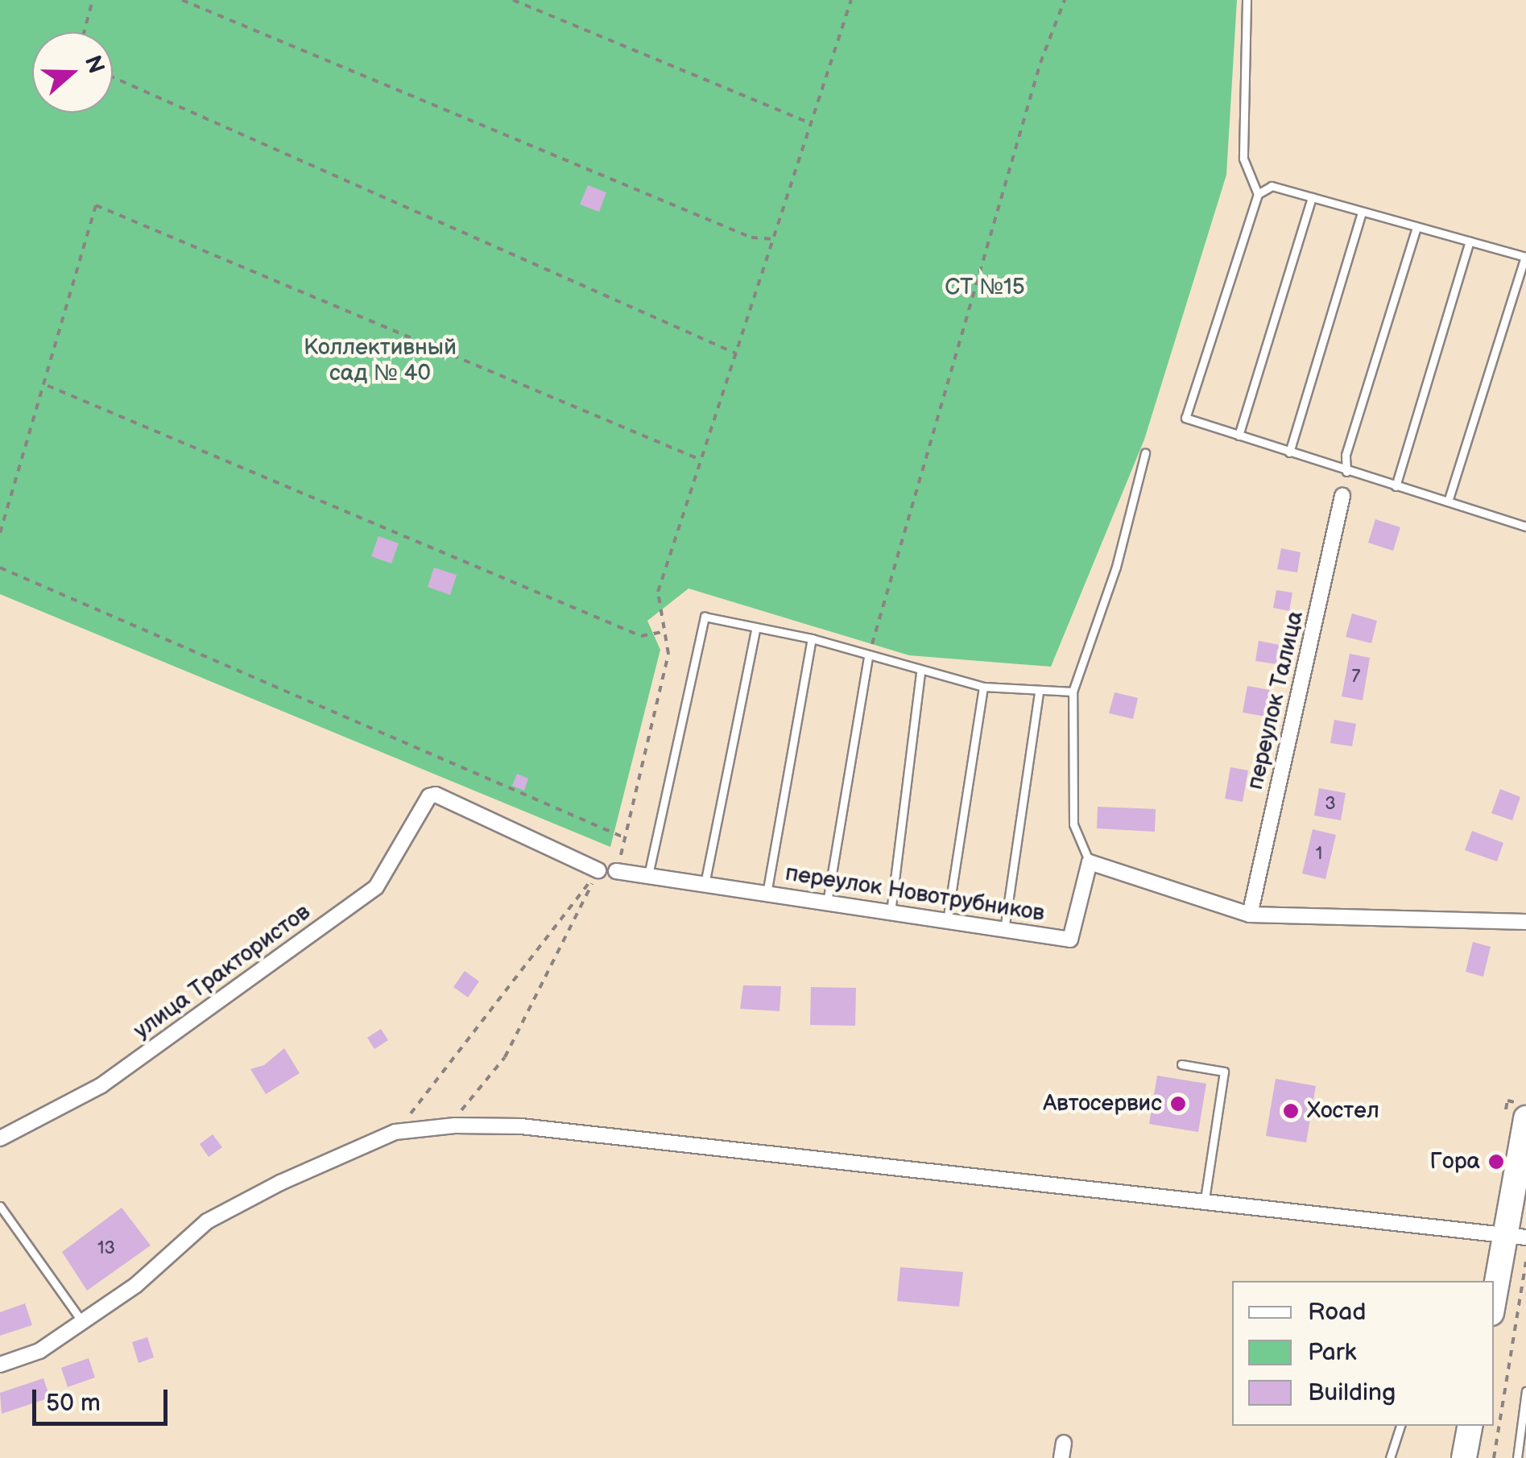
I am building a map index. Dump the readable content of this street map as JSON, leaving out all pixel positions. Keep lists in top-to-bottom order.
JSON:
{
  "streets": {
    "street": ["переулок Талица", "переулок Новотрубников", "улица Трактористов"]
  },
  "parks": ["СТ №15", "Коллективный сад № 40"],
  "places": ["Автосервис", "Хостел", "Гора"],
  "house_numbers": [
    "7",
    "3",
    "1",
    "13"
  ],
  "legend": ["Road", "Park", "Building"],
  "scale_bar": "50 m",
  "north": "right"
}
